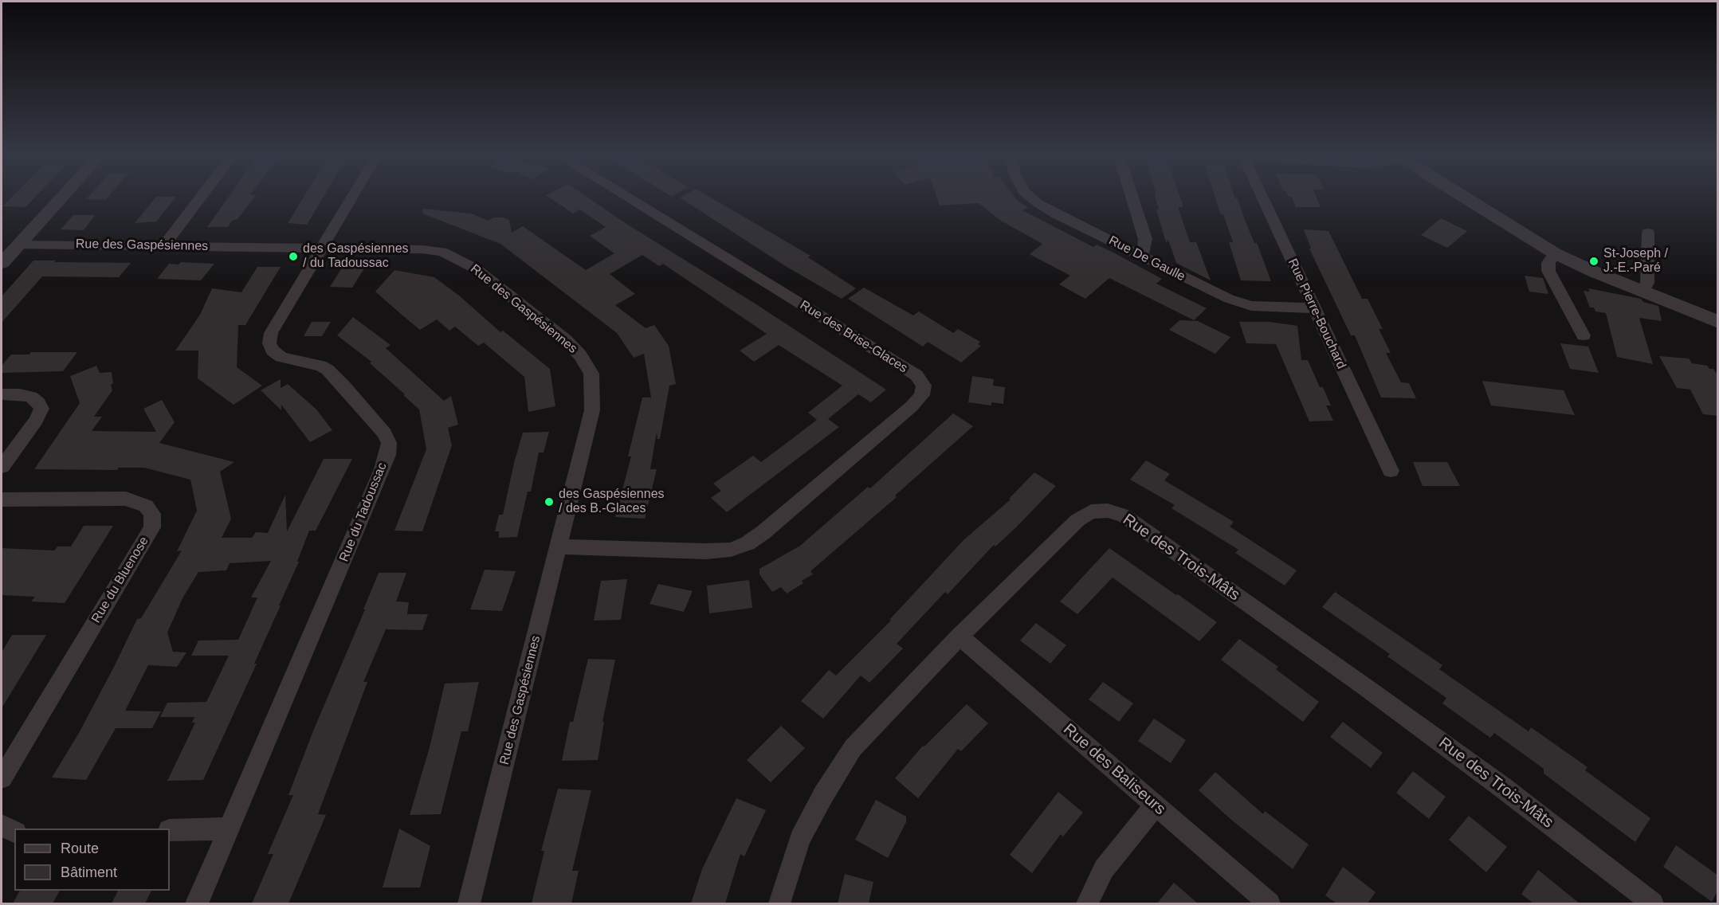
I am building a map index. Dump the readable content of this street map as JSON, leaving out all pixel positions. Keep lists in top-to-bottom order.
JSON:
{
  "streets": {
    "street": [
      "Rue des Gaspésiennes",
      "Rue De Gaulle",
      "Rue Pierre-Bouchard",
      "Rue des Brise-Glaces",
      "Rue du Tadoussac",
      "Rue des Trois-Mâts",
      "Rue du Bluenose",
      "Rue des Baliseurs"
    ]
  },
  "crossings": [
    ["Rue des Gaspésiennes", "Rue des Brise-Glaces"],
    ["Rue des Gaspésiennes", "Rue du Tadoussac"],
    ["Rue De Gaulle", "Rue Pierre-Bouchard"],
    ["Rue des Trois-Mâts", "Rue des Baliseurs"]
  ],
  "places": ["des Gaspésiennes / du Tadoussac", "St-Joseph / J.-E.-Paré", "des Gaspésiennes / des B.-Glaces"],
  "legend": ["Route", "Bâtiment"]
}
